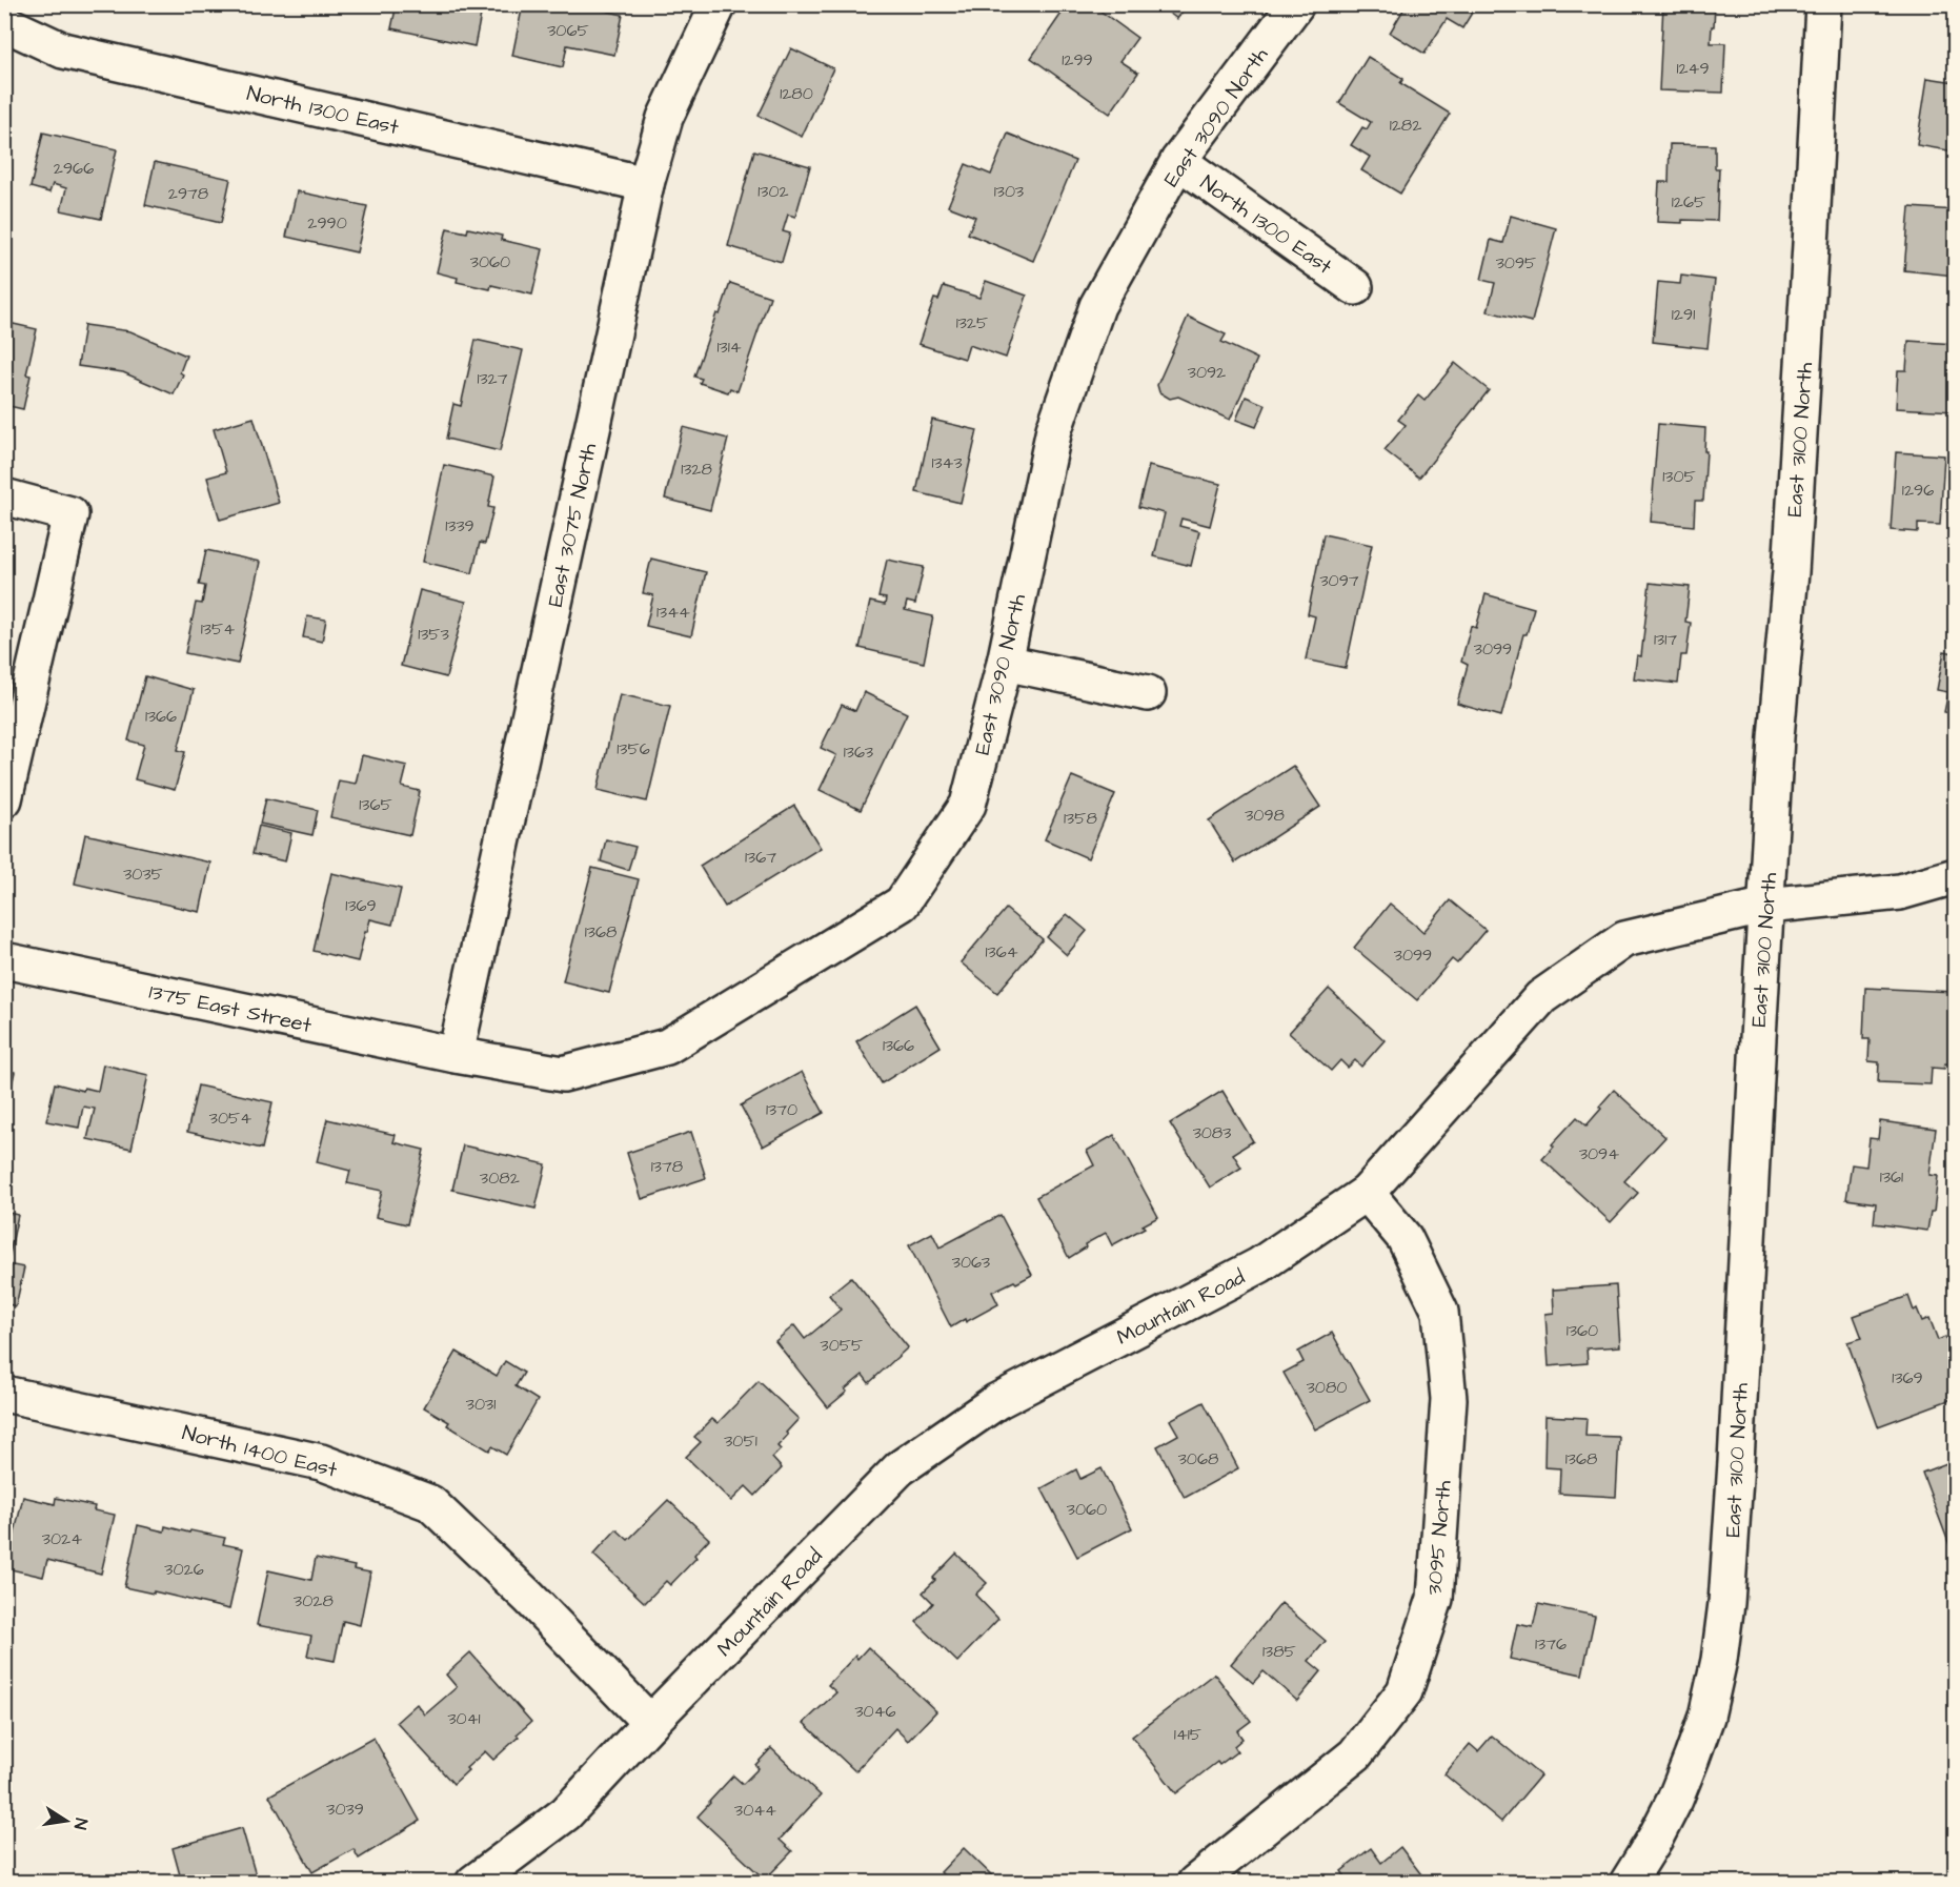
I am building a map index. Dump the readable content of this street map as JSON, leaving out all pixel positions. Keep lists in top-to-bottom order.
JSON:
{
  "streets": {
    "street": [
      "North 1300 East",
      "East 3090 North",
      "East 3100 North",
      "East 3075 North",
      "1375 East Street",
      "Mountain Road",
      "North 1400 East",
      "3095 North"
    ]
  },
  "crossings": [
    ["North 1300 East", "East 3090 North"],
    ["North 1300 East", "East 3075 North"],
    ["East 3090 North", "East 3075 North"],
    ["East 3090 North", "1375 East Street"],
    ["East 3100 North", "Mountain Road"],
    ["East 3075 North", "1375 East Street"],
    ["Mountain Road", "North 1400 East"],
    ["Mountain Road", "3095 North"]
  ],
  "house_numbers": [
    "3065",
    "1299",
    "1249",
    "1280",
    "1282",
    "2966",
    "1302",
    "1303",
    "2978",
    "1265",
    "2990",
    "3060",
    "3095",
    "1291",
    "1325",
    "1314",
    "3092",
    "1327",
    "1343",
    "1328",
    "1305",
    "1296",
    "1339",
    "3097",
    "1344",
    "1354",
    "1353",
    "1317",
    "3099",
    "1366",
    "1356",
    "1363",
    "1365",
    "3098",
    "1358",
    "1367",
    "3035",
    "1369",
    "1368",
    "1364",
    "3099",
    "1366",
    "1370",
    "3054",
    "3083",
    "3094",
    "1378",
    "1361",
    "3082",
    "3063",
    "1360",
    "3055",
    "1369",
    "3080",
    "3031",
    "3051",
    "3068",
    "1368",
    "3060",
    "3024",
    "3026",
    "3028",
    "1376",
    "1385",
    "3046",
    "3041",
    "1415",
    "3039",
    "3044"
  ],
  "north": "right"
}
